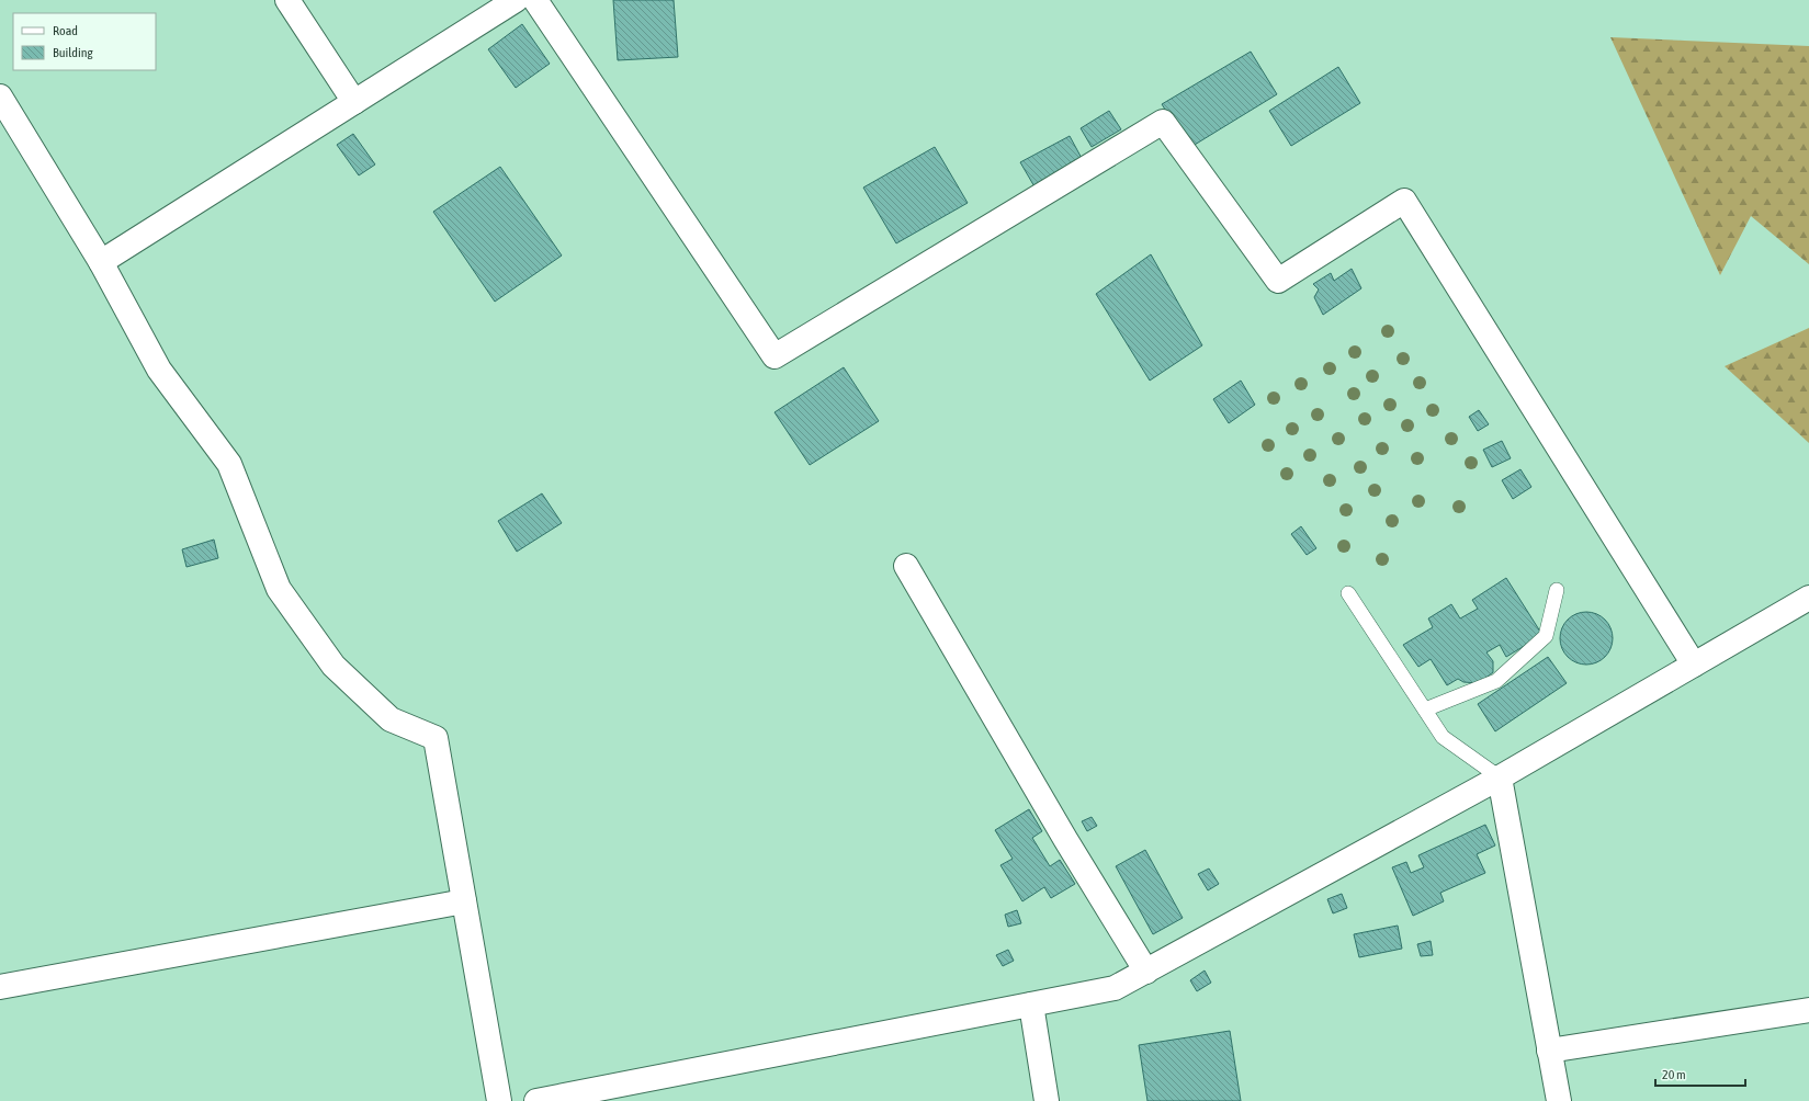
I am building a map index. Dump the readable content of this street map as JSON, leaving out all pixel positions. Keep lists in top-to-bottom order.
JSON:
{
  "legend": ["Road", "Building"],
  "scale_bar": "20 m"
}
